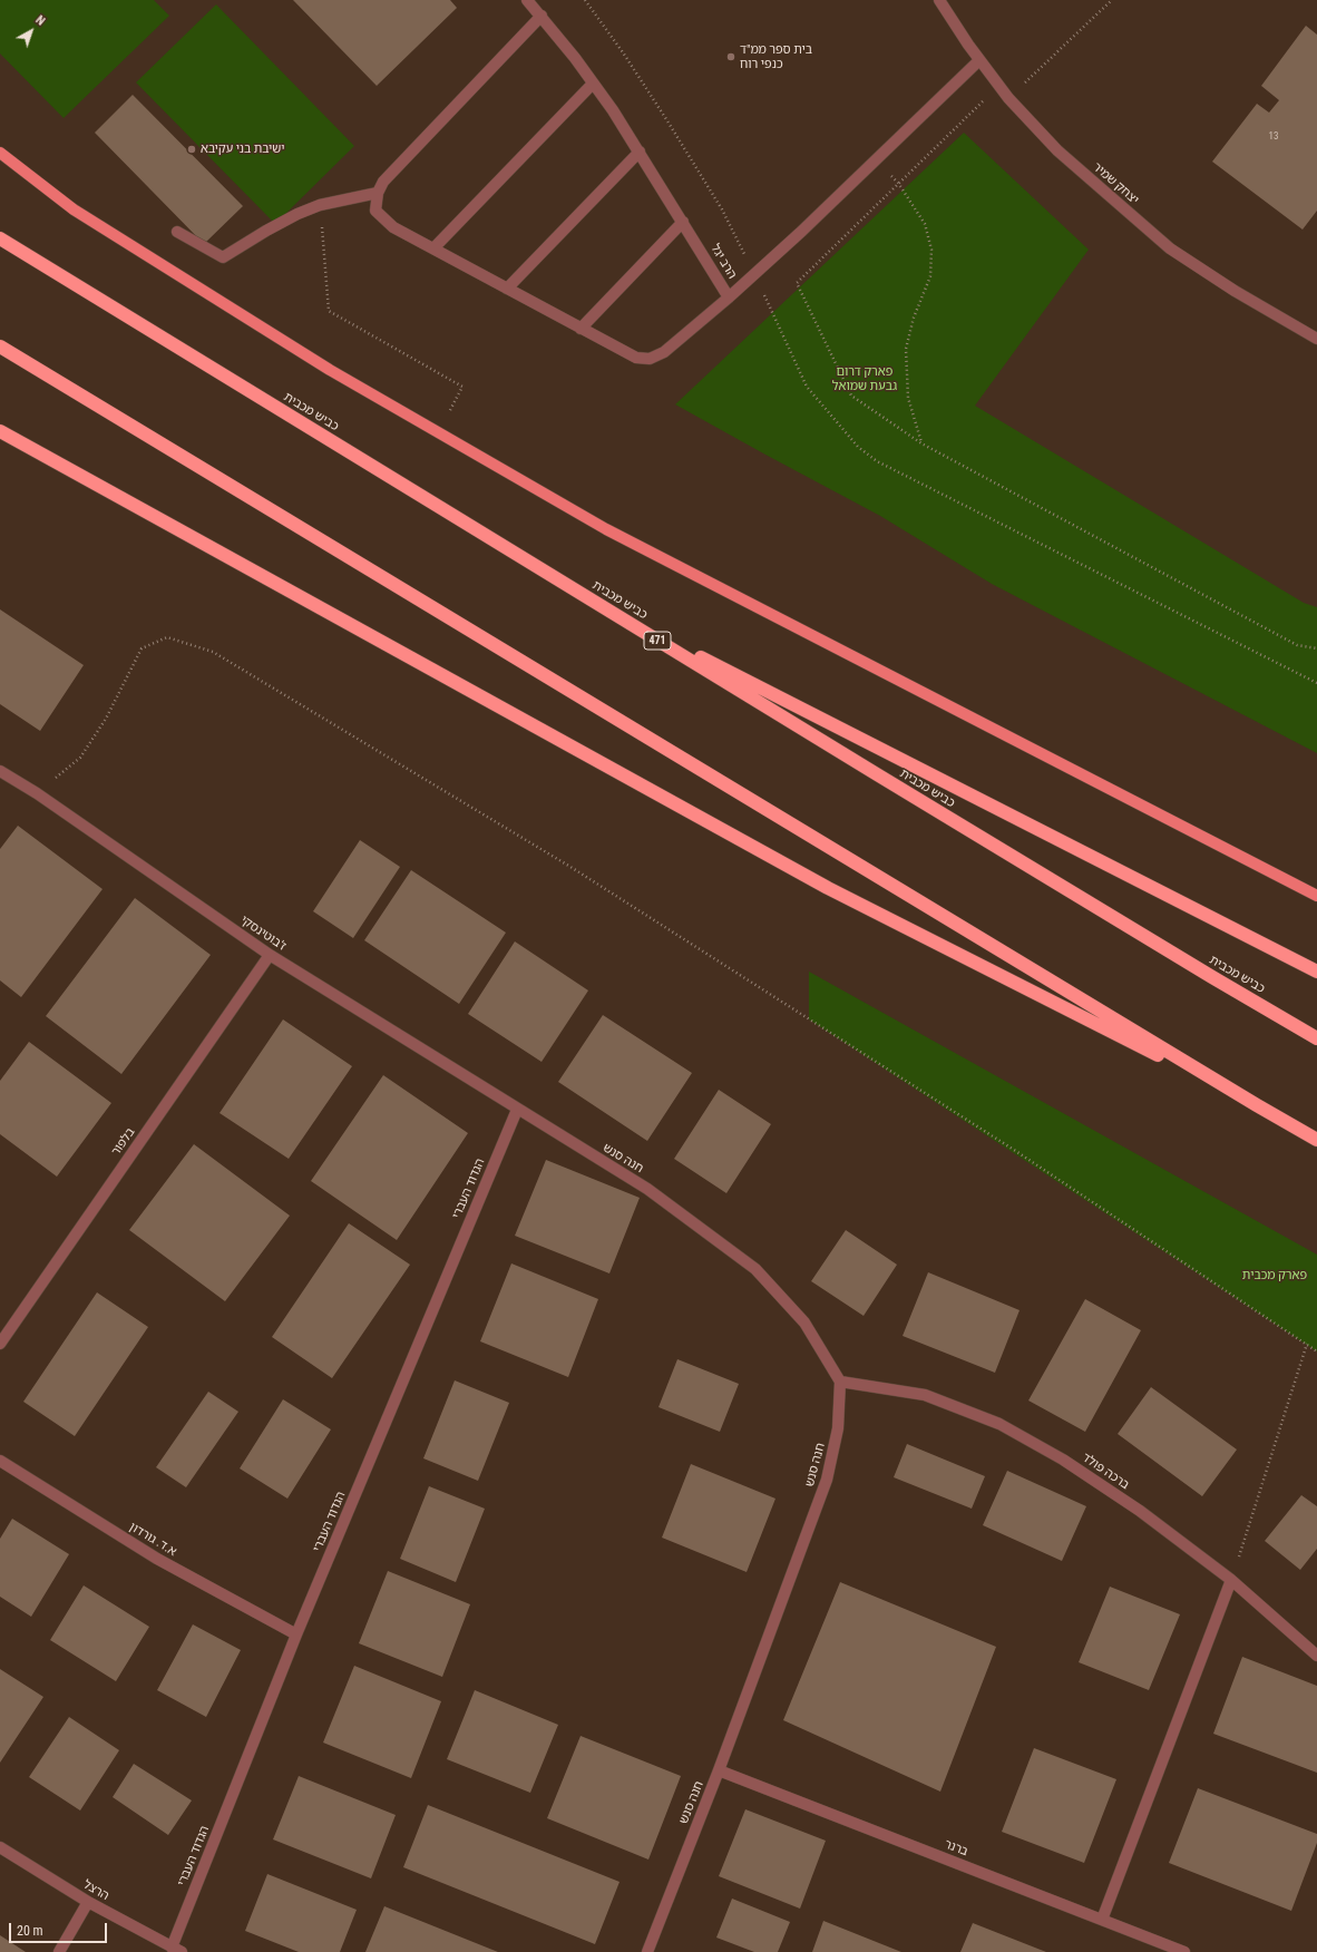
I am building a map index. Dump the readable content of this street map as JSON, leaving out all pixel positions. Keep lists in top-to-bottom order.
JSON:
{
  "streets": {
    "highway": ["כביש מכבית", "471"],
    "street": [
      "יצחק שמיר",
      "הרב יגל",
      "ז'בוטינסקי",
      "בלפור",
      "חנה סנש",
      "הגדוד העברי",
      "ברכה פולד",
      "א.ד. גורדון",
      "ברנר",
      "הרצל"
    ]
  },
  "crossings": [
    ["יצחק שמיר", "הרב יגל"],
    ["ז'בוטינסקי", "בלפור"],
    ["ז'בוטינסקי", "חנה סנש"],
    ["ז'בוטינסקי", "הגדוד העברי"],
    ["חנה סנש", "הגדוד העברי"],
    ["חנה סנש", "ברכה פולד"],
    ["חנה סנש", "ברנר"],
    ["הגדוד העברי", "א.ד. גורדון"],
    ["הגדוד העברי", "הרצל"]
  ],
  "parks": ["פארק דרום גבעת שמואל", "פארק מכבית"],
  "places": ["בית ספר ממ\"ד כנפי רוח", "ישיבת בני עקיבא"],
  "house_numbers": ["13"],
  "scale_bar": "20 m",
  "north": "top right"
}
